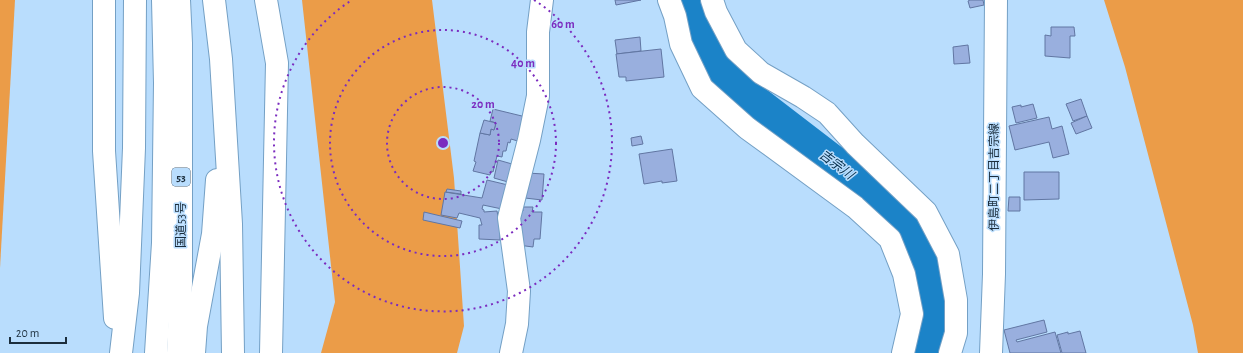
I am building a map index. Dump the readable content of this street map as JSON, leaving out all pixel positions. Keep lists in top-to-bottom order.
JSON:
{
  "streets": {
    "main road": ["53", "伊島町二丁目吉宗線", "国道53号"]
  },
  "water": ["吉宗川"],
  "scale_bar": "20 m",
  "rings": ["60 m", "40 m", "20 m"]
}
